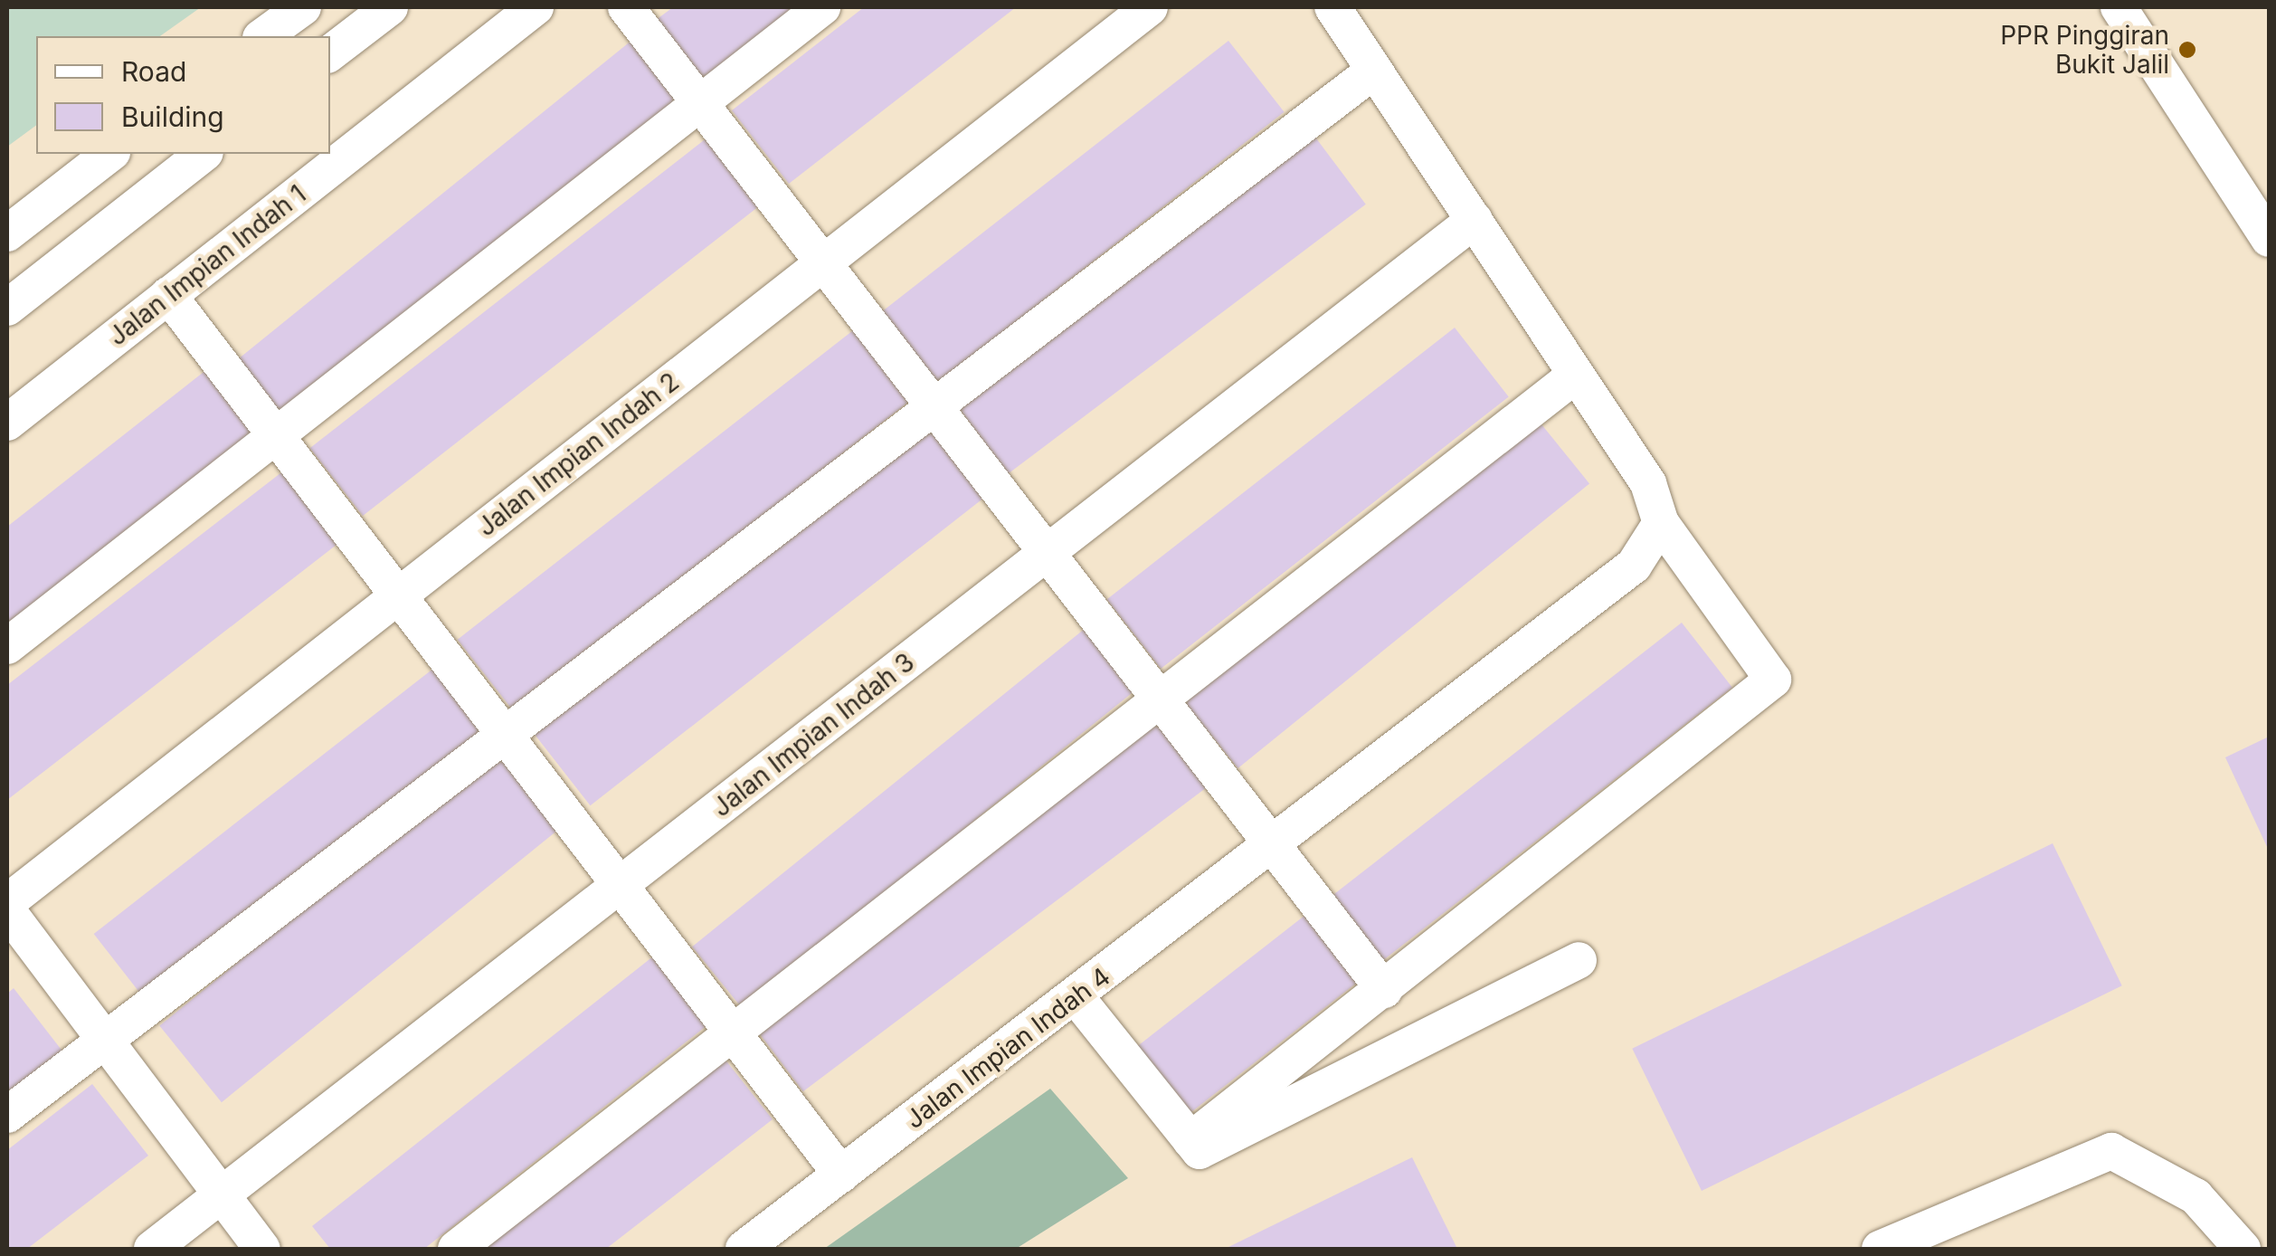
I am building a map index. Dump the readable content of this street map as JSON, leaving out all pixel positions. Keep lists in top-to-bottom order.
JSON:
{
  "streets": {
    "street": [
      "Jalan Impian Indah 1",
      "Jalan Impian Indah 2",
      "Jalan Impian Indah 3",
      "Jalan Impian Indah 4"
    ]
  },
  "places": ["PPR Pinggiran Bukit Jalil"],
  "legend": ["Road", "Building"]
}
